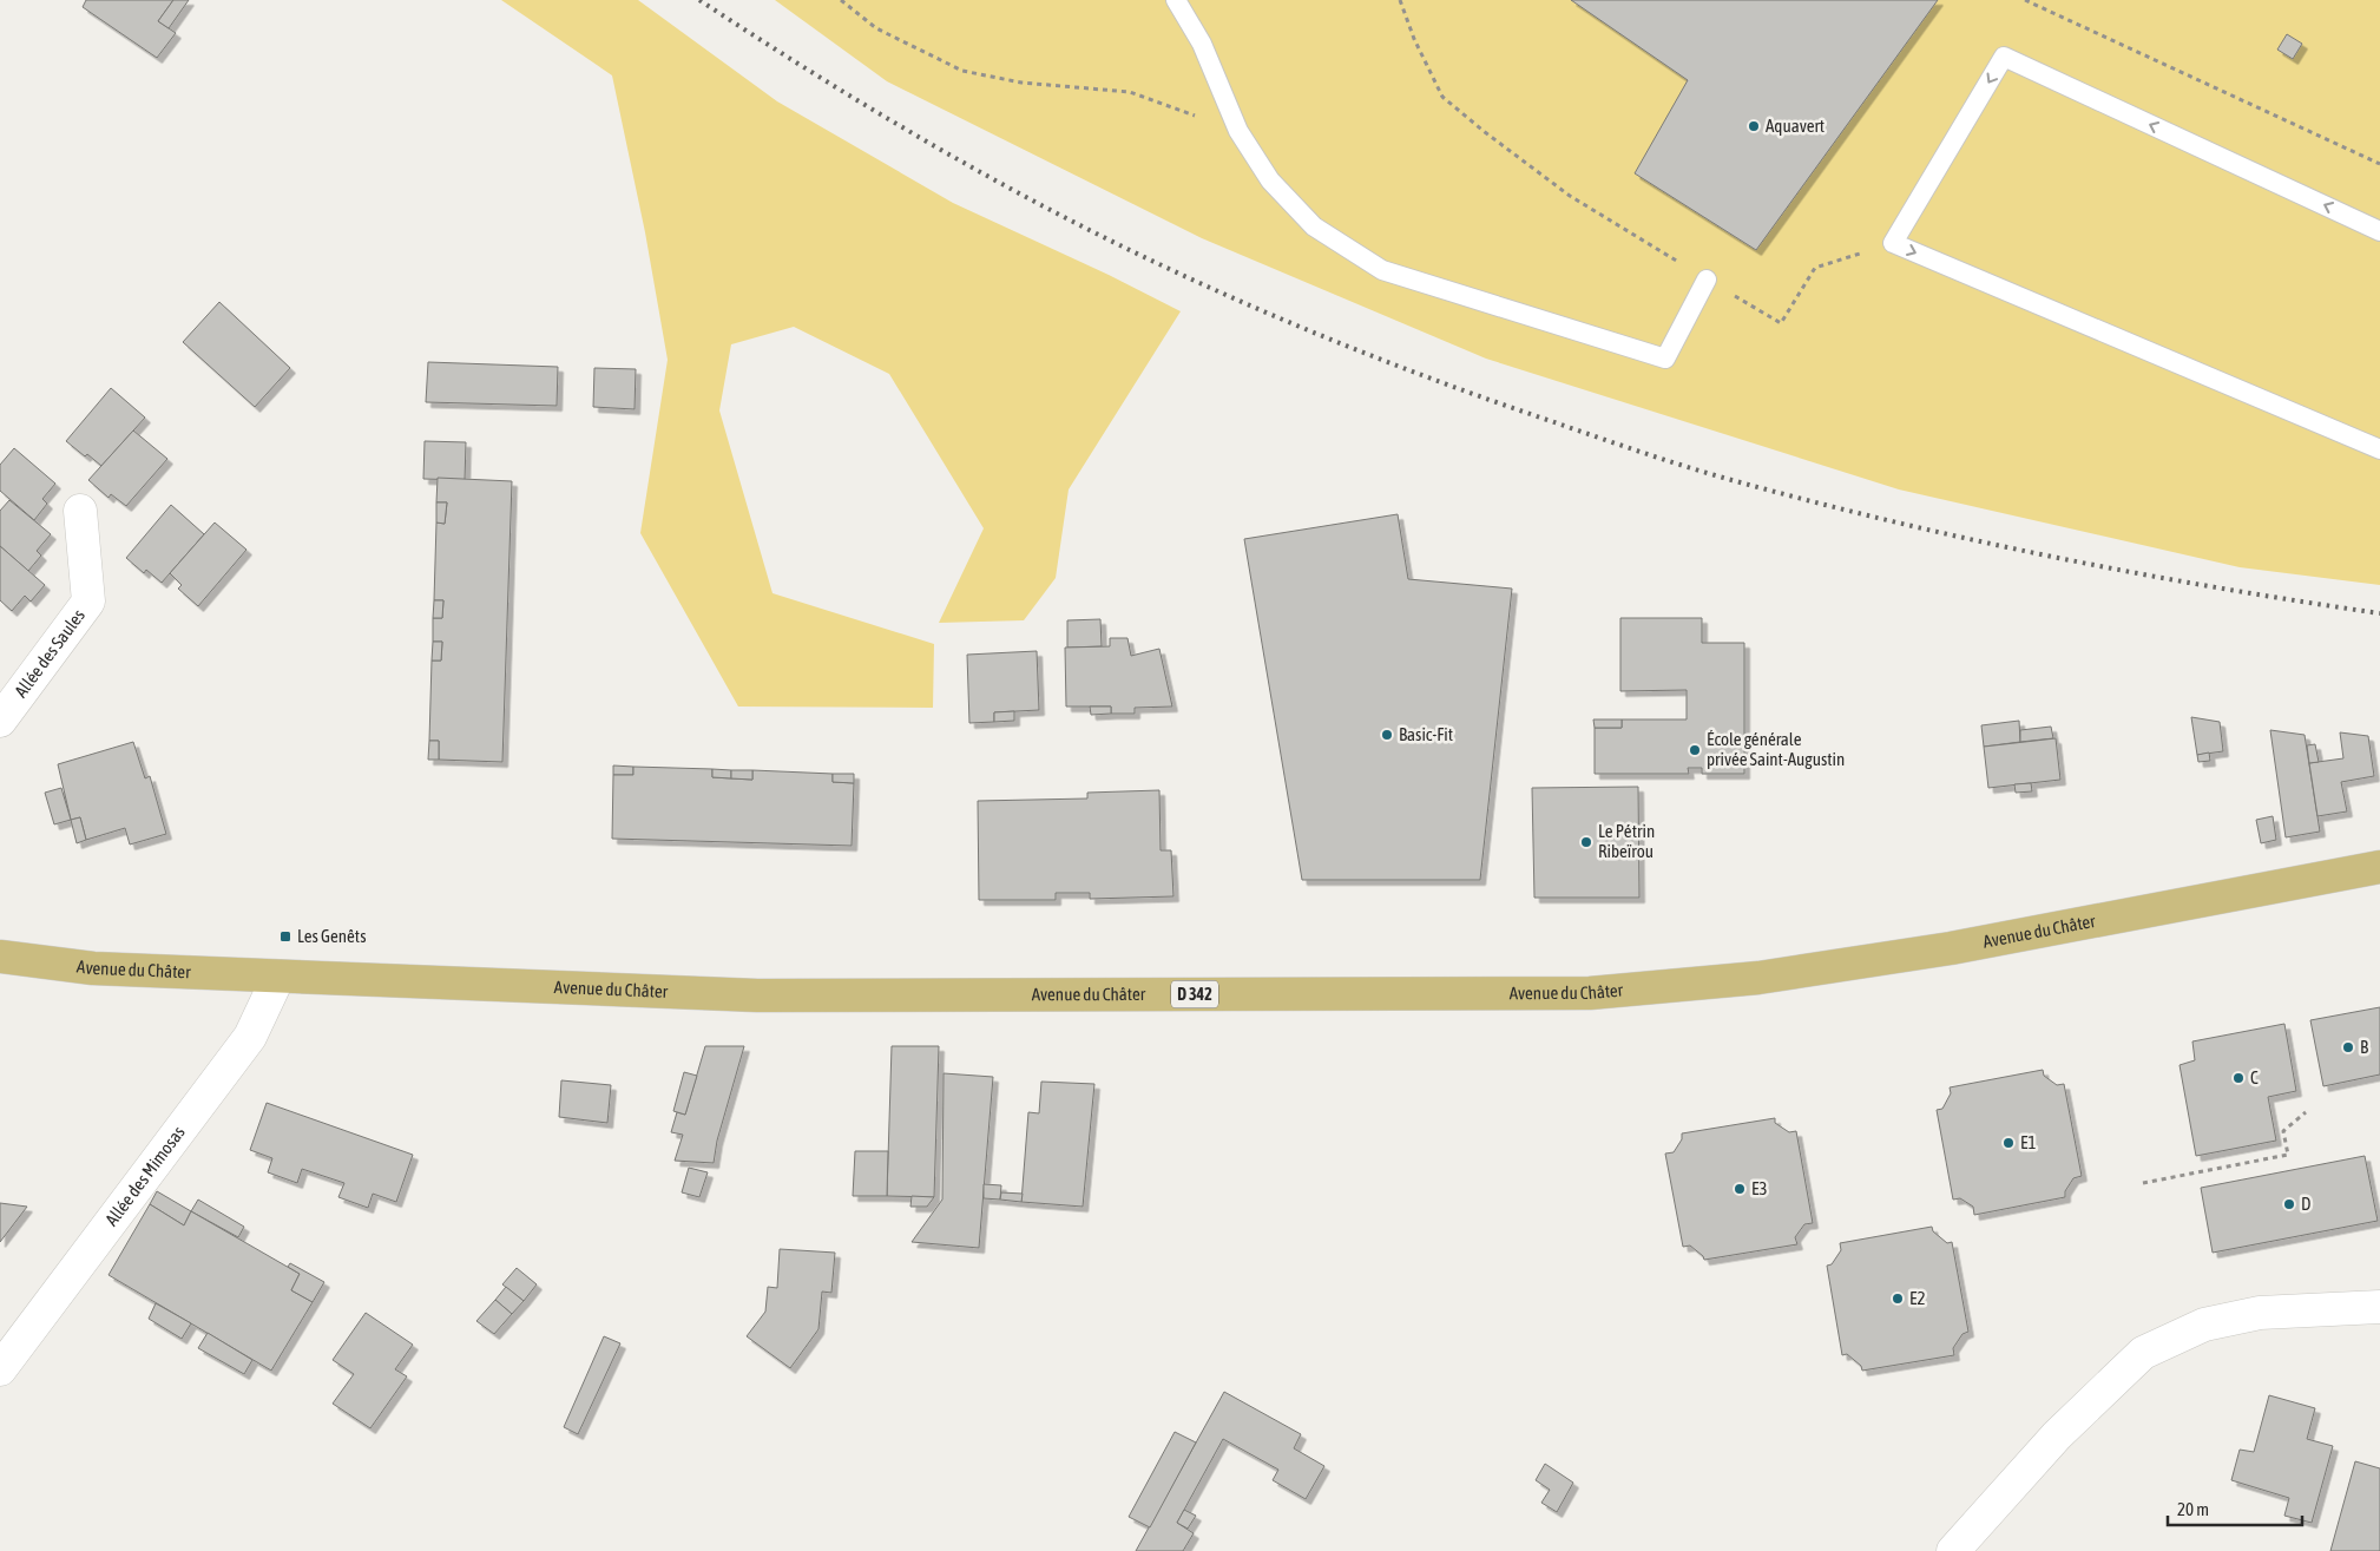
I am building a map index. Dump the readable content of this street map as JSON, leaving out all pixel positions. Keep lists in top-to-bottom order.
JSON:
{
  "streets": {
    "main road": ["Avenue du Châter", "D 342"],
    "street": ["Allée des Saules", "Allée des Mimosas"]
  },
  "crossings": [
    ["Avenue du Châter", "Allée des Mimosas"]
  ],
  "places": {
    "other": [
      "Aquavert",
      "Basic-Fit",
      "École générale privée Saint-Augustin",
      "Le Pétrin Ribeïrou",
      "B",
      "C",
      "E1",
      "E3",
      "D",
      "E2"
    ],
    "transit": ["Les Genêts"]
  },
  "scale_bar": "20 m"
}
